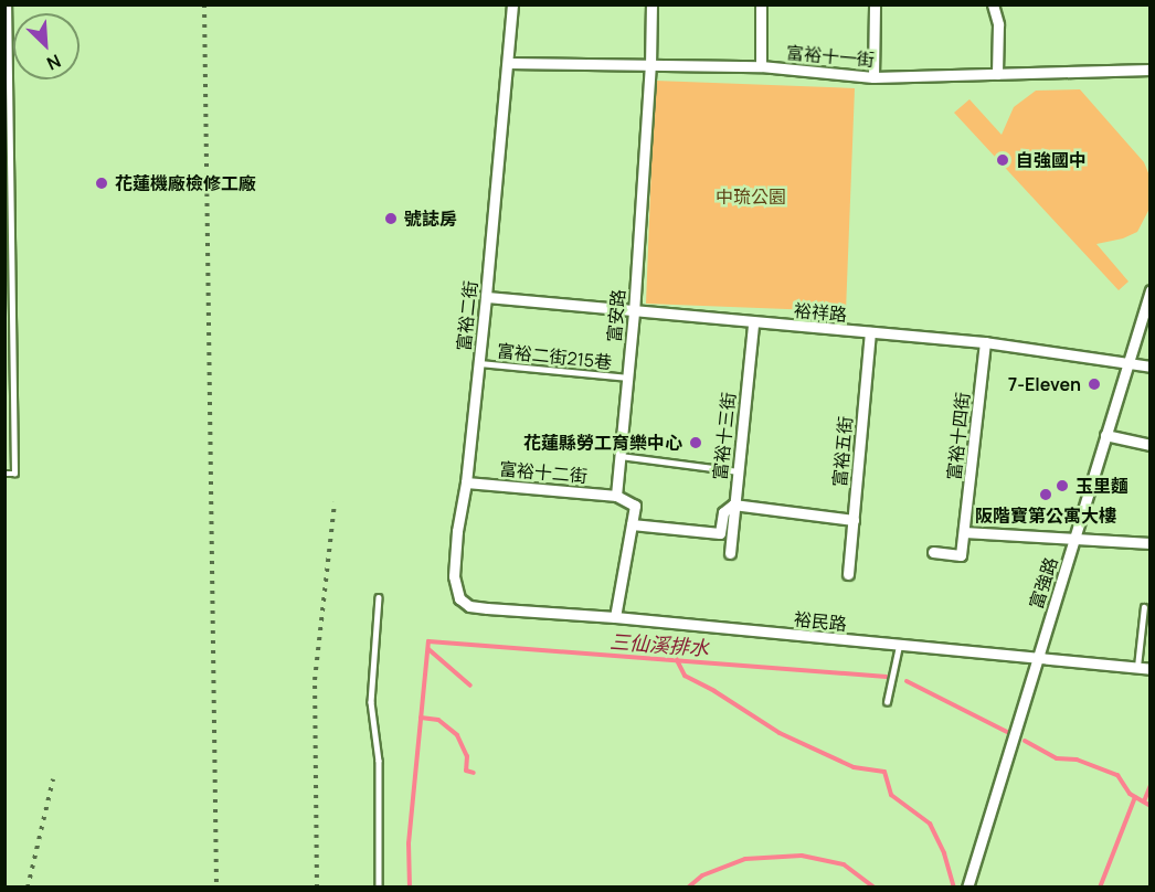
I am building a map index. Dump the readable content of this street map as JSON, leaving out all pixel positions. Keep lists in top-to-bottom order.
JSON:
{
  "streets": {
    "street": [
      "富裕十一街",
      "裕祥路",
      "富裕二街",
      "富安路",
      "富裕十三街",
      "富裕十四街",
      "富裕五街",
      "富裕十二街",
      "富強路",
      "裕民路"
    ],
    "lane": ["富裕二街215巷"]
  },
  "crossings": [
    ["富裕十一街", "富裕二街"],
    ["富裕十一街", "富安路"],
    ["裕祥路", "富裕二街"],
    ["裕祥路", "富安路"],
    ["裕祥路", "富裕十三街"],
    ["裕祥路", "富裕十四街"],
    ["裕祥路", "富裕五街"],
    ["裕祥路", "富強路"],
    ["富裕二街", "富裕二街215巷"],
    ["富裕二街", "富裕十二街"],
    ["富裕二街", "裕民路"],
    ["富安路", "富裕二街215巷"],
    ["富安路", "富裕十二街"],
    ["富強路", "裕民路"]
  ],
  "water": ["三仙溪排水"],
  "parks": ["中琉公園"],
  "places": [
    "自強國中",
    "花蓮機廠檢修工廠",
    "號誌房",
    "7-Eleven",
    "花蓮縣勞工育樂中心",
    "玉里麵",
    "阪階寶第公寓大樓"
  ],
  "north": "bottom right"
}
